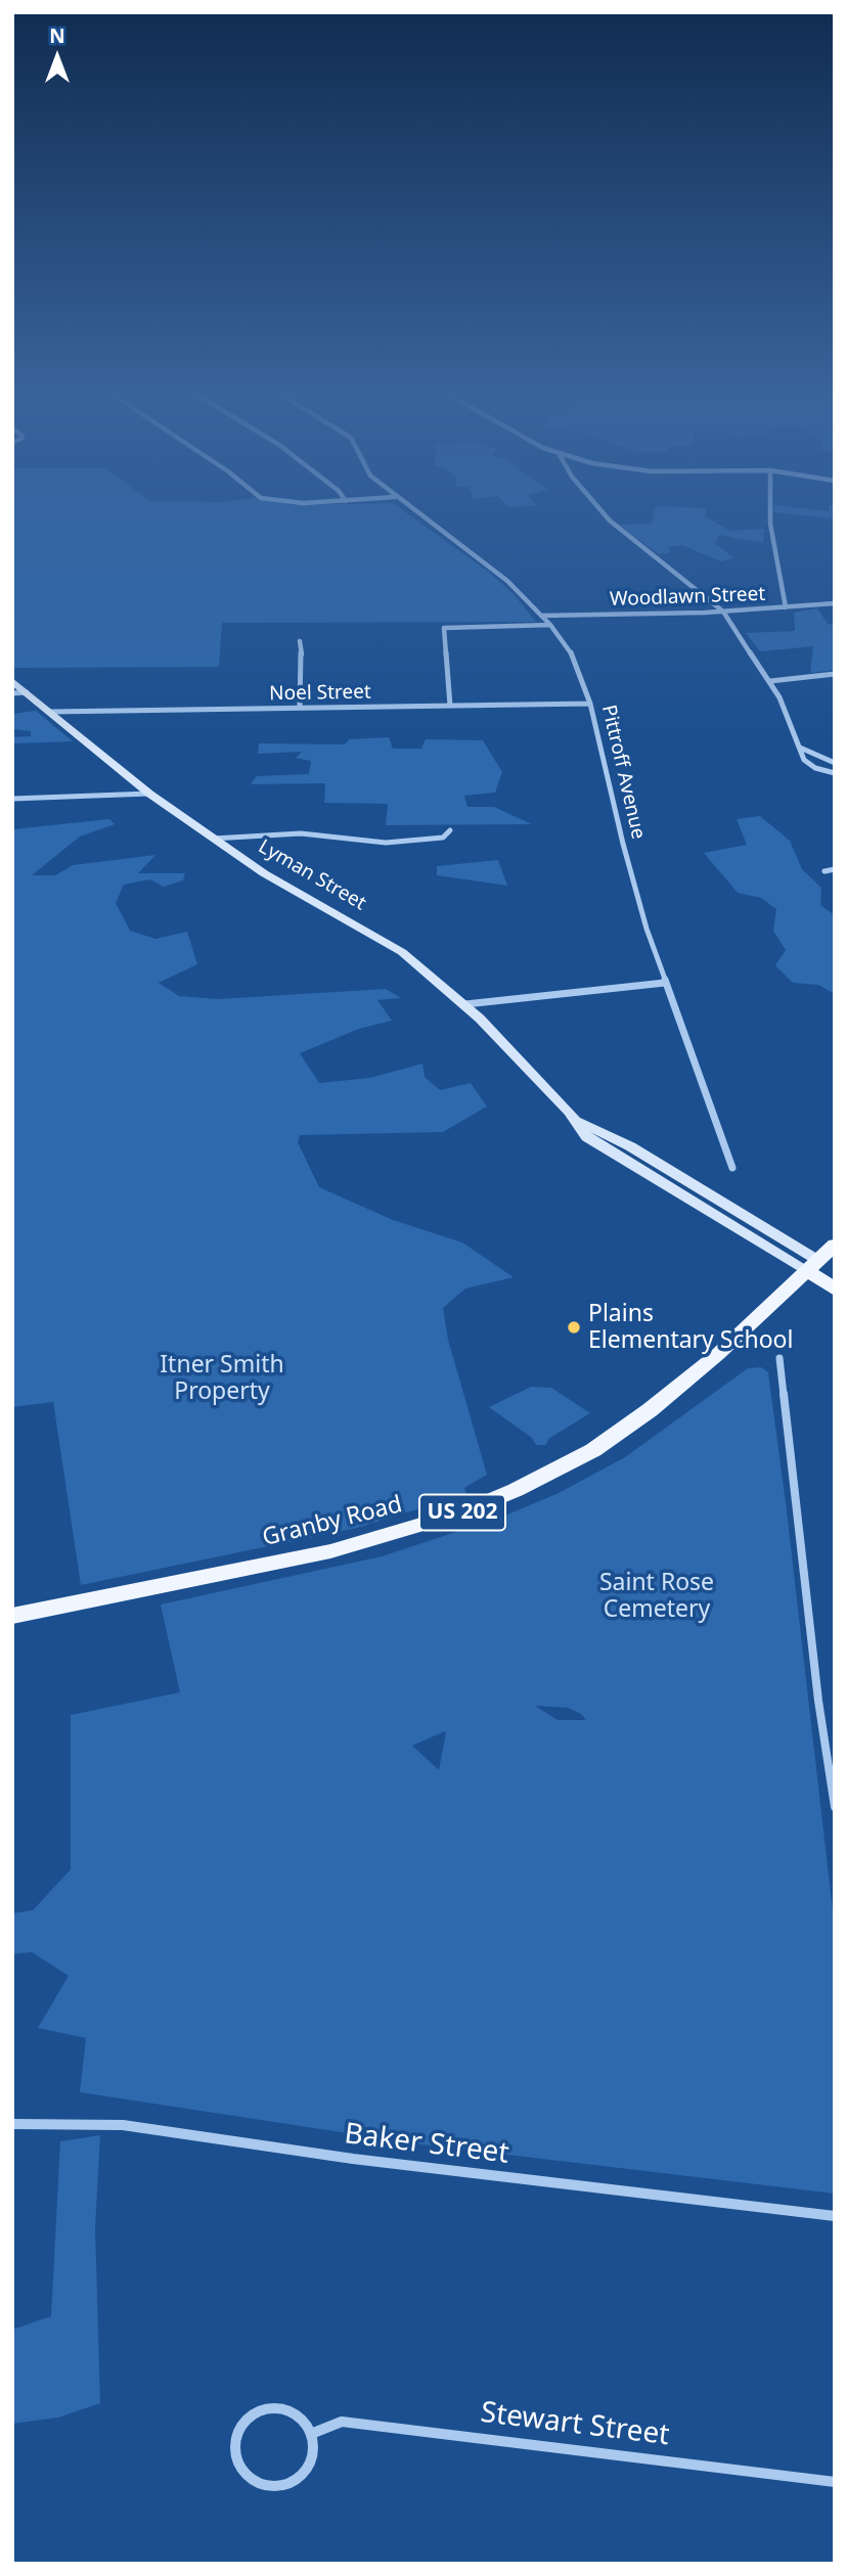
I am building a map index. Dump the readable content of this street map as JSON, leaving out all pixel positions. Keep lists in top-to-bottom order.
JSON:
{
  "streets": {
    "main road": ["Lyman Street", "US 202", "Granby Road"],
    "street": [
      "Woodlawn Street",
      "Noel Street",
      "Pittroff Avenue",
      "Baker Street",
      "Stewart Street"
    ]
  },
  "crossings": [
    ["Woodlawn Street", "Pittroff Avenue"],
    ["Noel Street", "Pittroff Avenue"],
    ["Noel Street", "Lyman Street"],
    ["Lyman Street", "Granby Road"]
  ],
  "parks": ["Itner Smith Property", "Saint Rose Cemetery"],
  "places": ["Plains Elementary School"],
  "north": "top"
}
